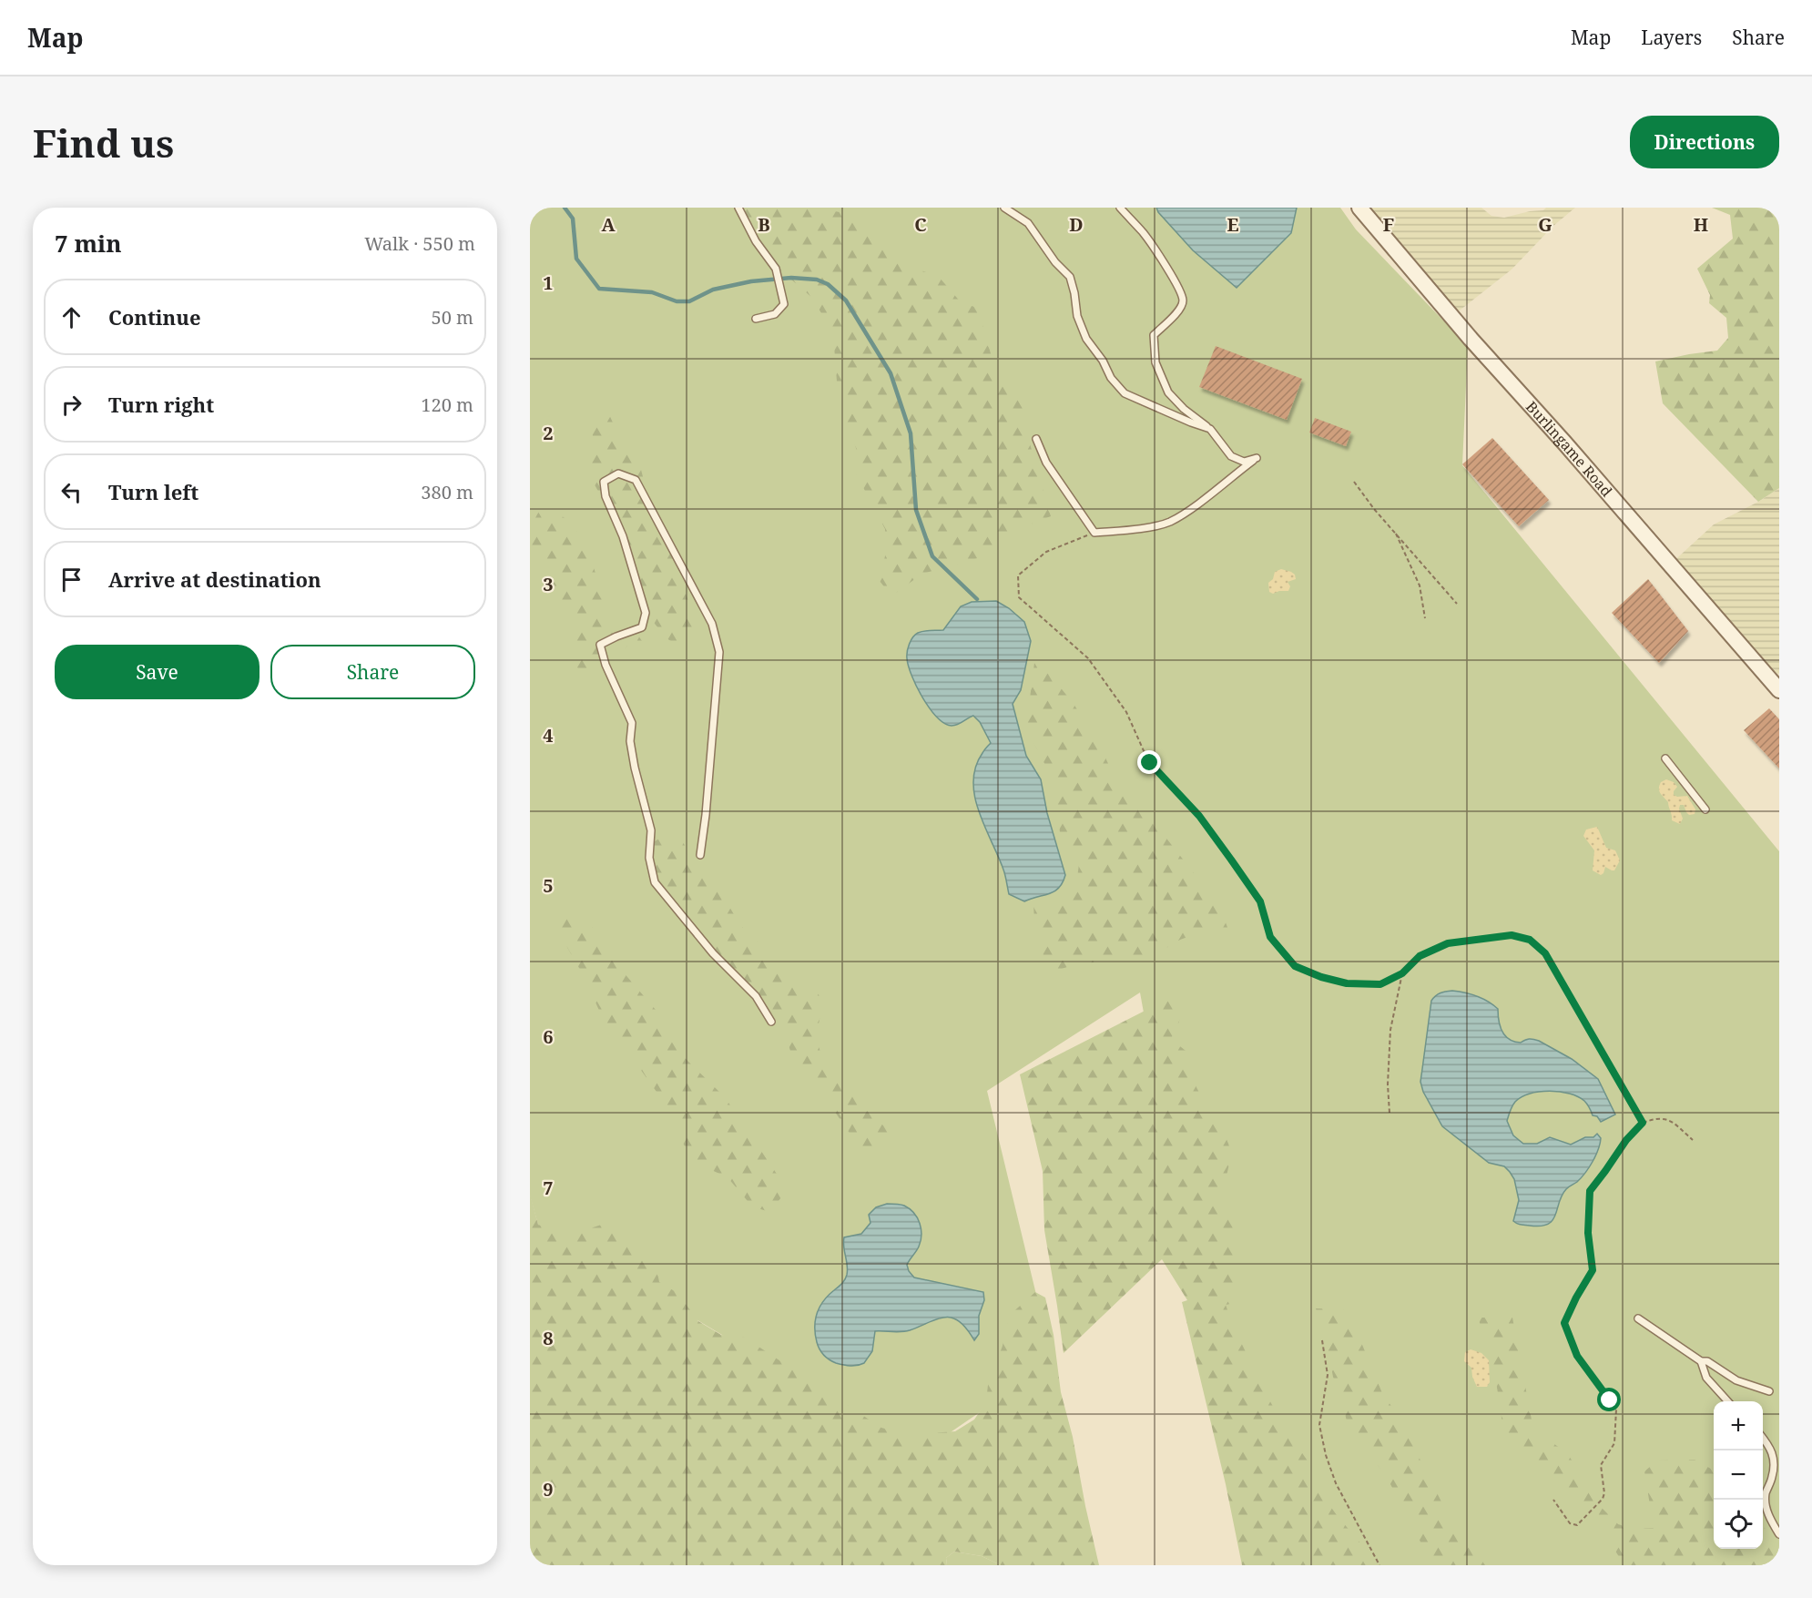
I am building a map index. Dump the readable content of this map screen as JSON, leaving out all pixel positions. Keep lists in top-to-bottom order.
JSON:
{
  "streets": {
    "street": ["Burlingame Road"]
  },
  "page": {
    "header": "Map",
    "nav": ["Map", "Layers", "Share"],
    "buttons": [
      "Directions",
      ["Save", "Share"]
    ],
    "title": "Find us",
    "heading": ["7 min", "Walk · 550 m"],
    "list": [
      ["Continue", "50 m"],
      ["Turn right", "120 m"],
      ["Turn left", "380 m"],
      "Arrive at destination"
    ],
    "map_buttons": ["+", "−"]
  },
  "grid": {
    "columns": [
      "A",
      "B",
      "C",
      "D",
      "E",
      "F",
      "G",
      "H"
    ],
    "rows": [
      "1",
      "2",
      "3",
      "4",
      "5",
      "6",
      "7",
      "8",
      "9"
    ]
  }
}
